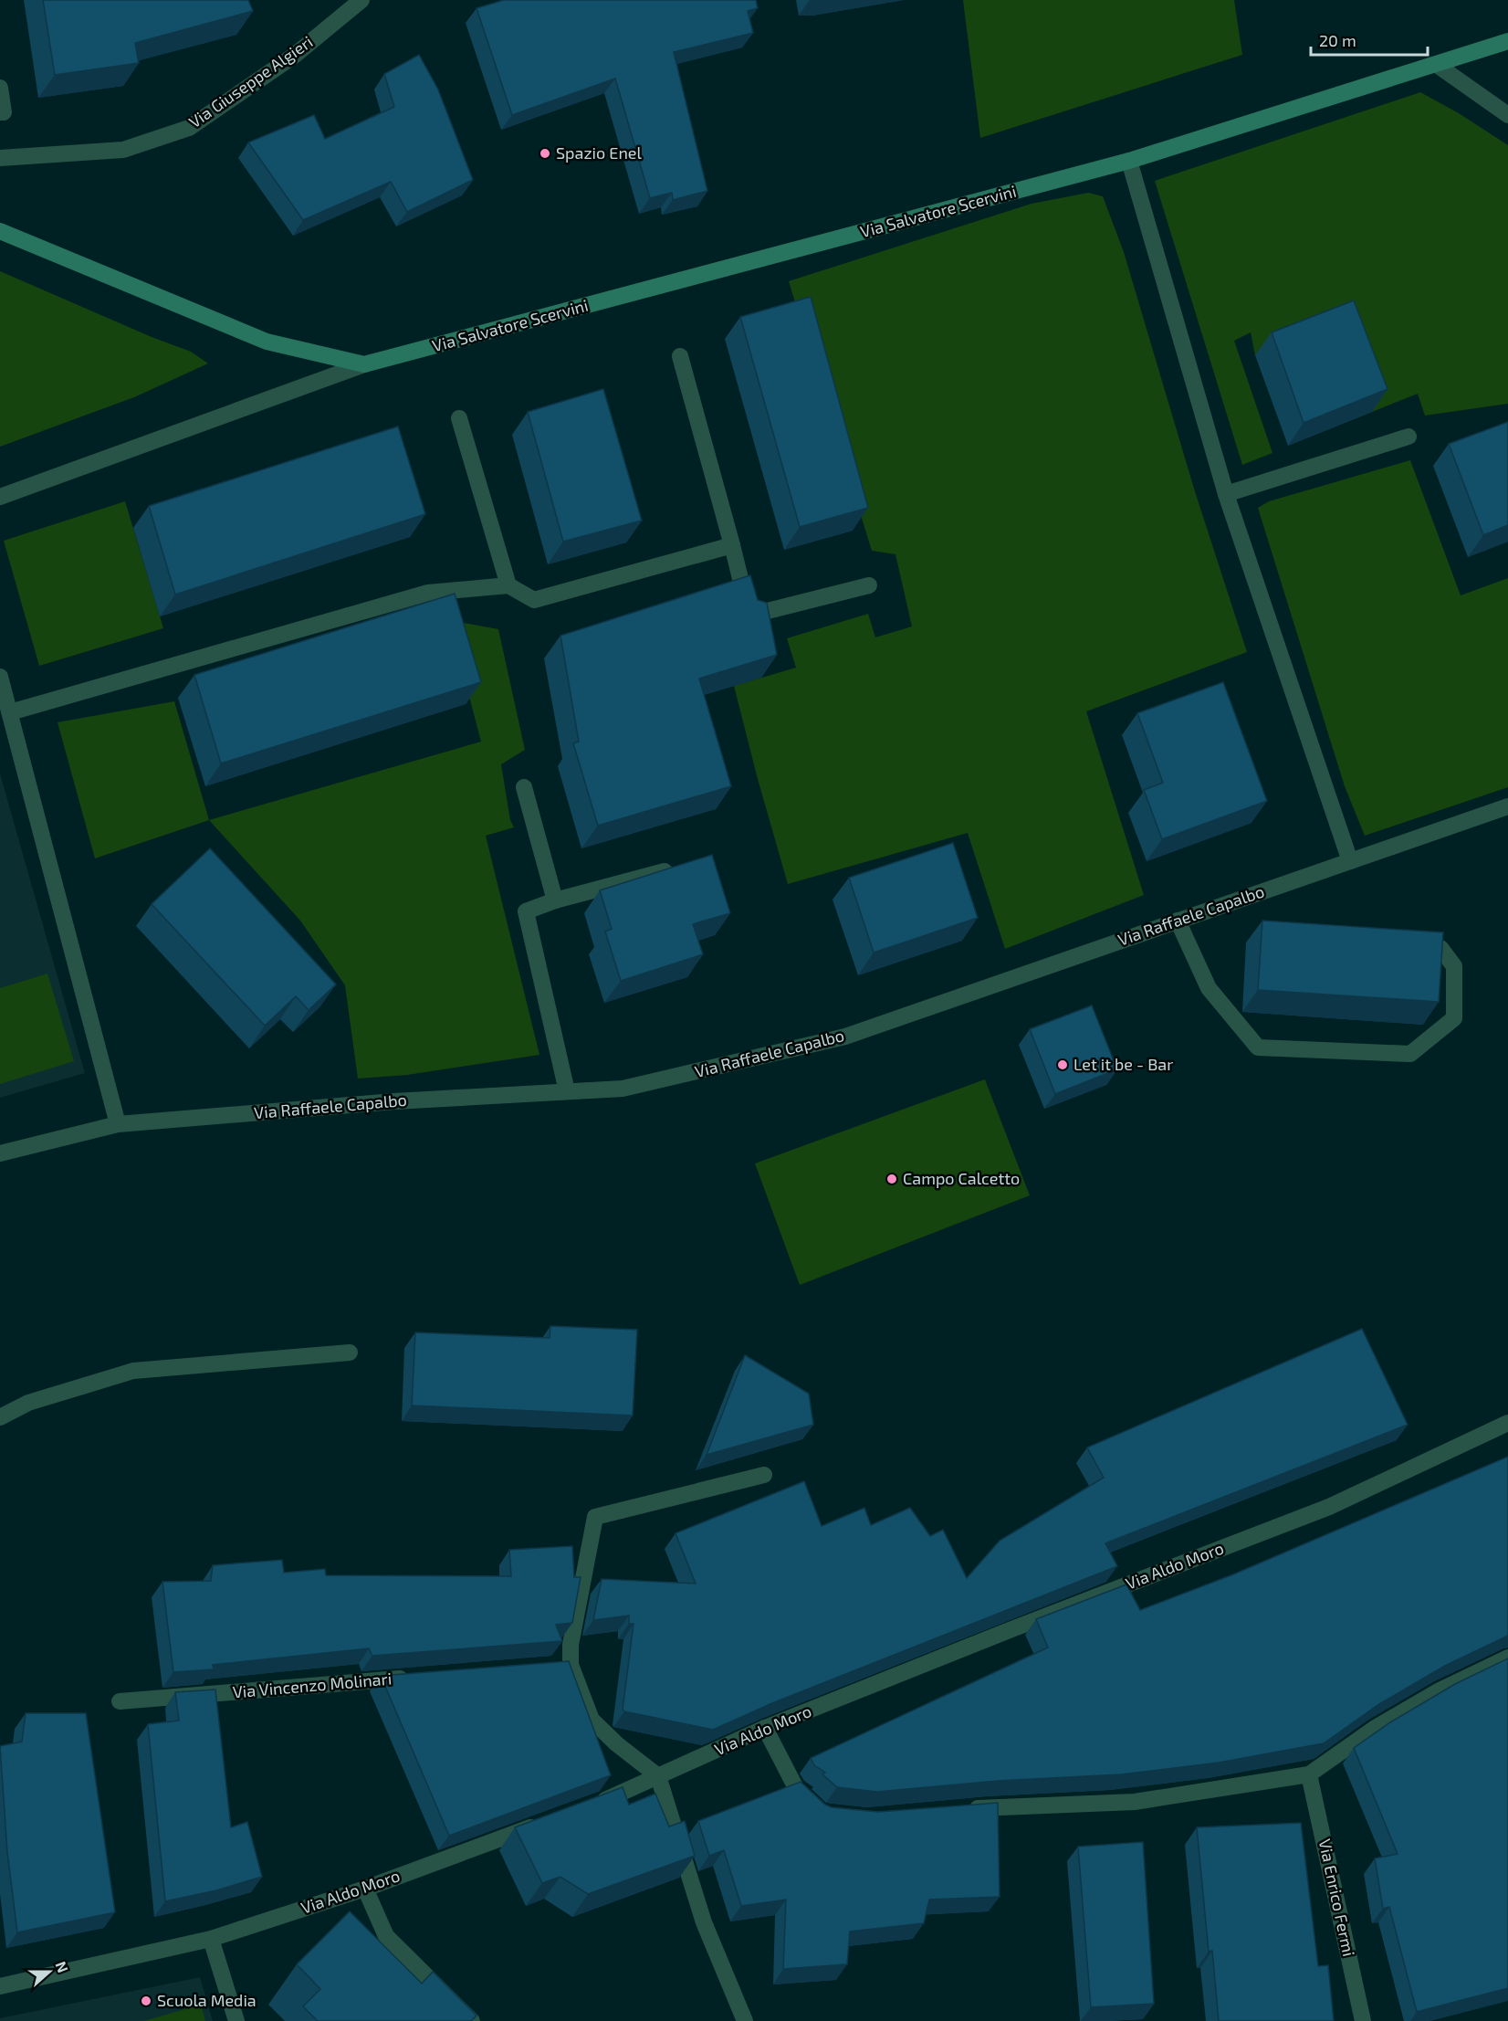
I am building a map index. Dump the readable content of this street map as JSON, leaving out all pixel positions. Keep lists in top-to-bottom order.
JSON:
{
  "streets": {
    "main road": ["Via Salvatore Scervini"],
    "street": [
      "Via Giuseppe Algieri",
      "Via Raffaele Capalbo",
      "Via Aldo Moro",
      "Via Vincenzo Molinari",
      "Via Enrico Fermi"
    ]
  },
  "places": [
    "Spazio Enel",
    "Let it be - Bar",
    "Campo Calcetto",
    "Scuola Media"
  ],
  "scale_bar": "20 m",
  "north": "right"
}
